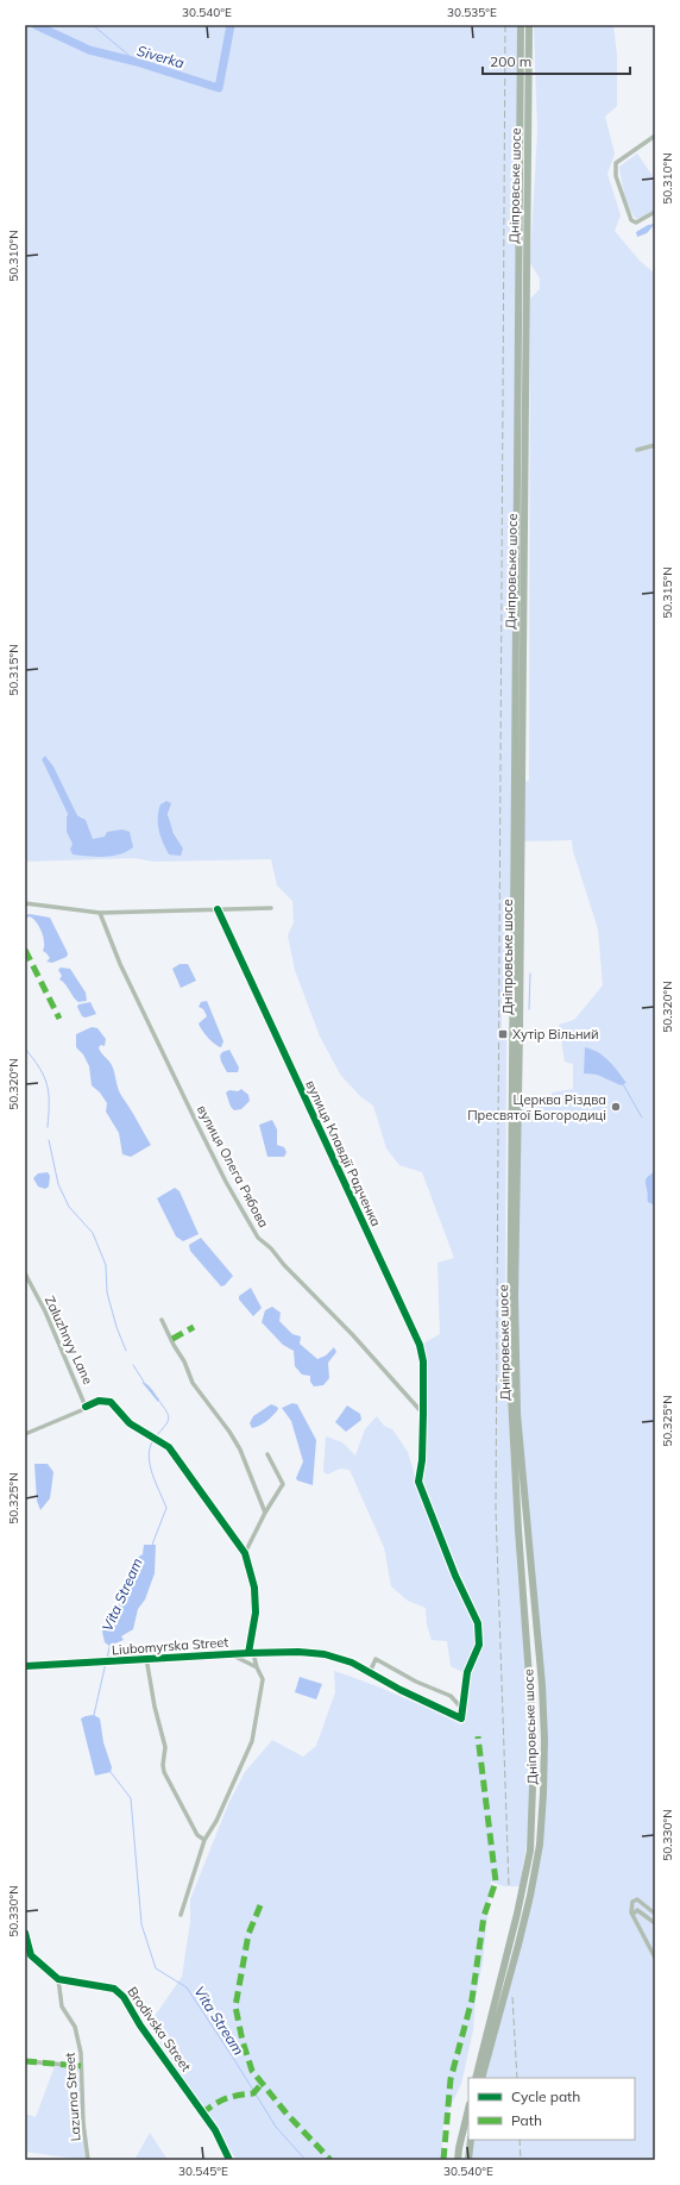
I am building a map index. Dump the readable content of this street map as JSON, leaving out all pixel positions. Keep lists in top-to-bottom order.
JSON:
{
  "streets": {
    "main road": ["Дніпровське шосе"],
    "street": [
      "вулиця Клавдії Радченка",
      "вулиця Олега Рябова",
      "Zaluzhnyy Lane",
      "Liubomyrska Street",
      "Brodivska Street",
      "Lazurna Street"
    ]
  },
  "crossings": [
    ["вулиця Клавдії Радченка", "вулиця Олега Рябова"],
    ["вулиця Клавдії Радченка", "Liubomyrska Street"],
    ["Brodivska Street", "Lazurna Street"]
  ],
  "water": ["Siverka", "Vita Stream"],
  "places": {
    "transit": ["Хутір Вільний"],
    "other": ["Церква Різдва Пресвятої Богородиці"]
  },
  "legend": ["Cycle path", "Path"],
  "scale_bar": "200 m",
  "coordinates": [
    "30.540°E",
    "30.535°E",
    "50.310°N",
    "50.315°N",
    "50.320°N",
    "50.325°N",
    "50.330°N",
    "30.545°E"
  ]
}
